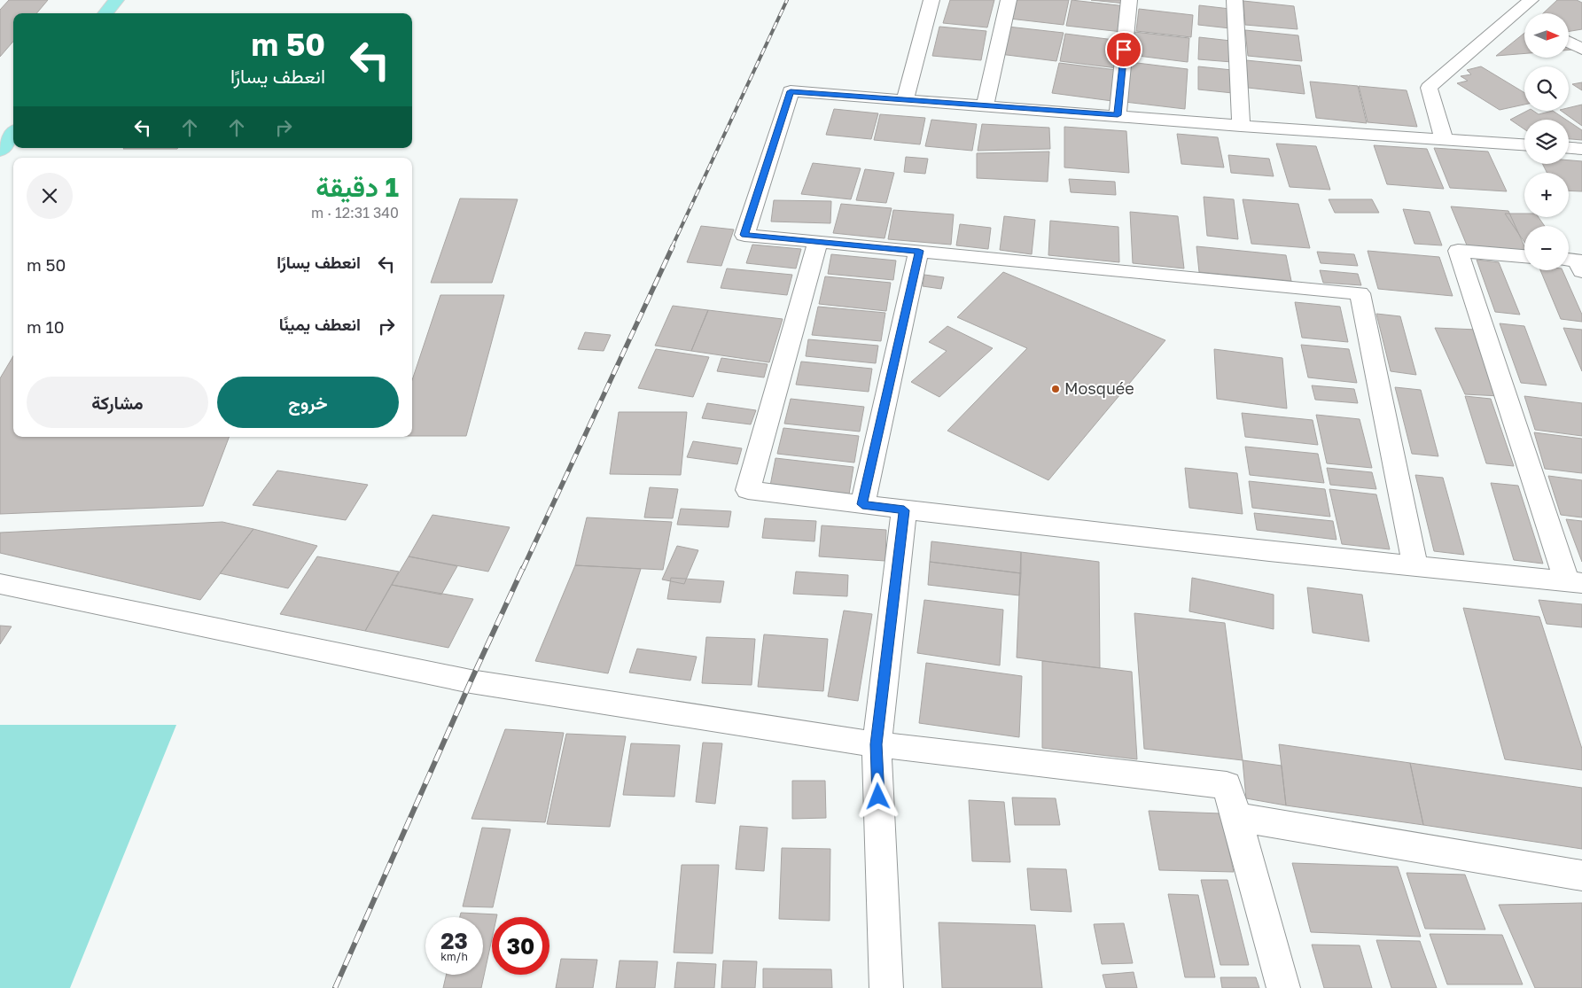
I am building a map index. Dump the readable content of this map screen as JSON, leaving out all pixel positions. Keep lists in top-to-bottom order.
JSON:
{
  "places": ["Mosquée"],
  "north": "right",
  "page": {
    "map_buttons": ["+", "−"],
    "turn": ["50 m", "انعطف يسارًا"],
    "heading": ["1 دقيقة", "340 m · 12:31"],
    "list": [
      {
        "name": "انعطف يسارًا",
        "value": "50 m"
      },
      {
        "name": "انعطف يمينًا",
        "value": "10 m"
      }
    ],
    "buttons": ["خروج", "مشاركة"],
    "speed": "23 km/h",
    "limit": "30"
  }
}
